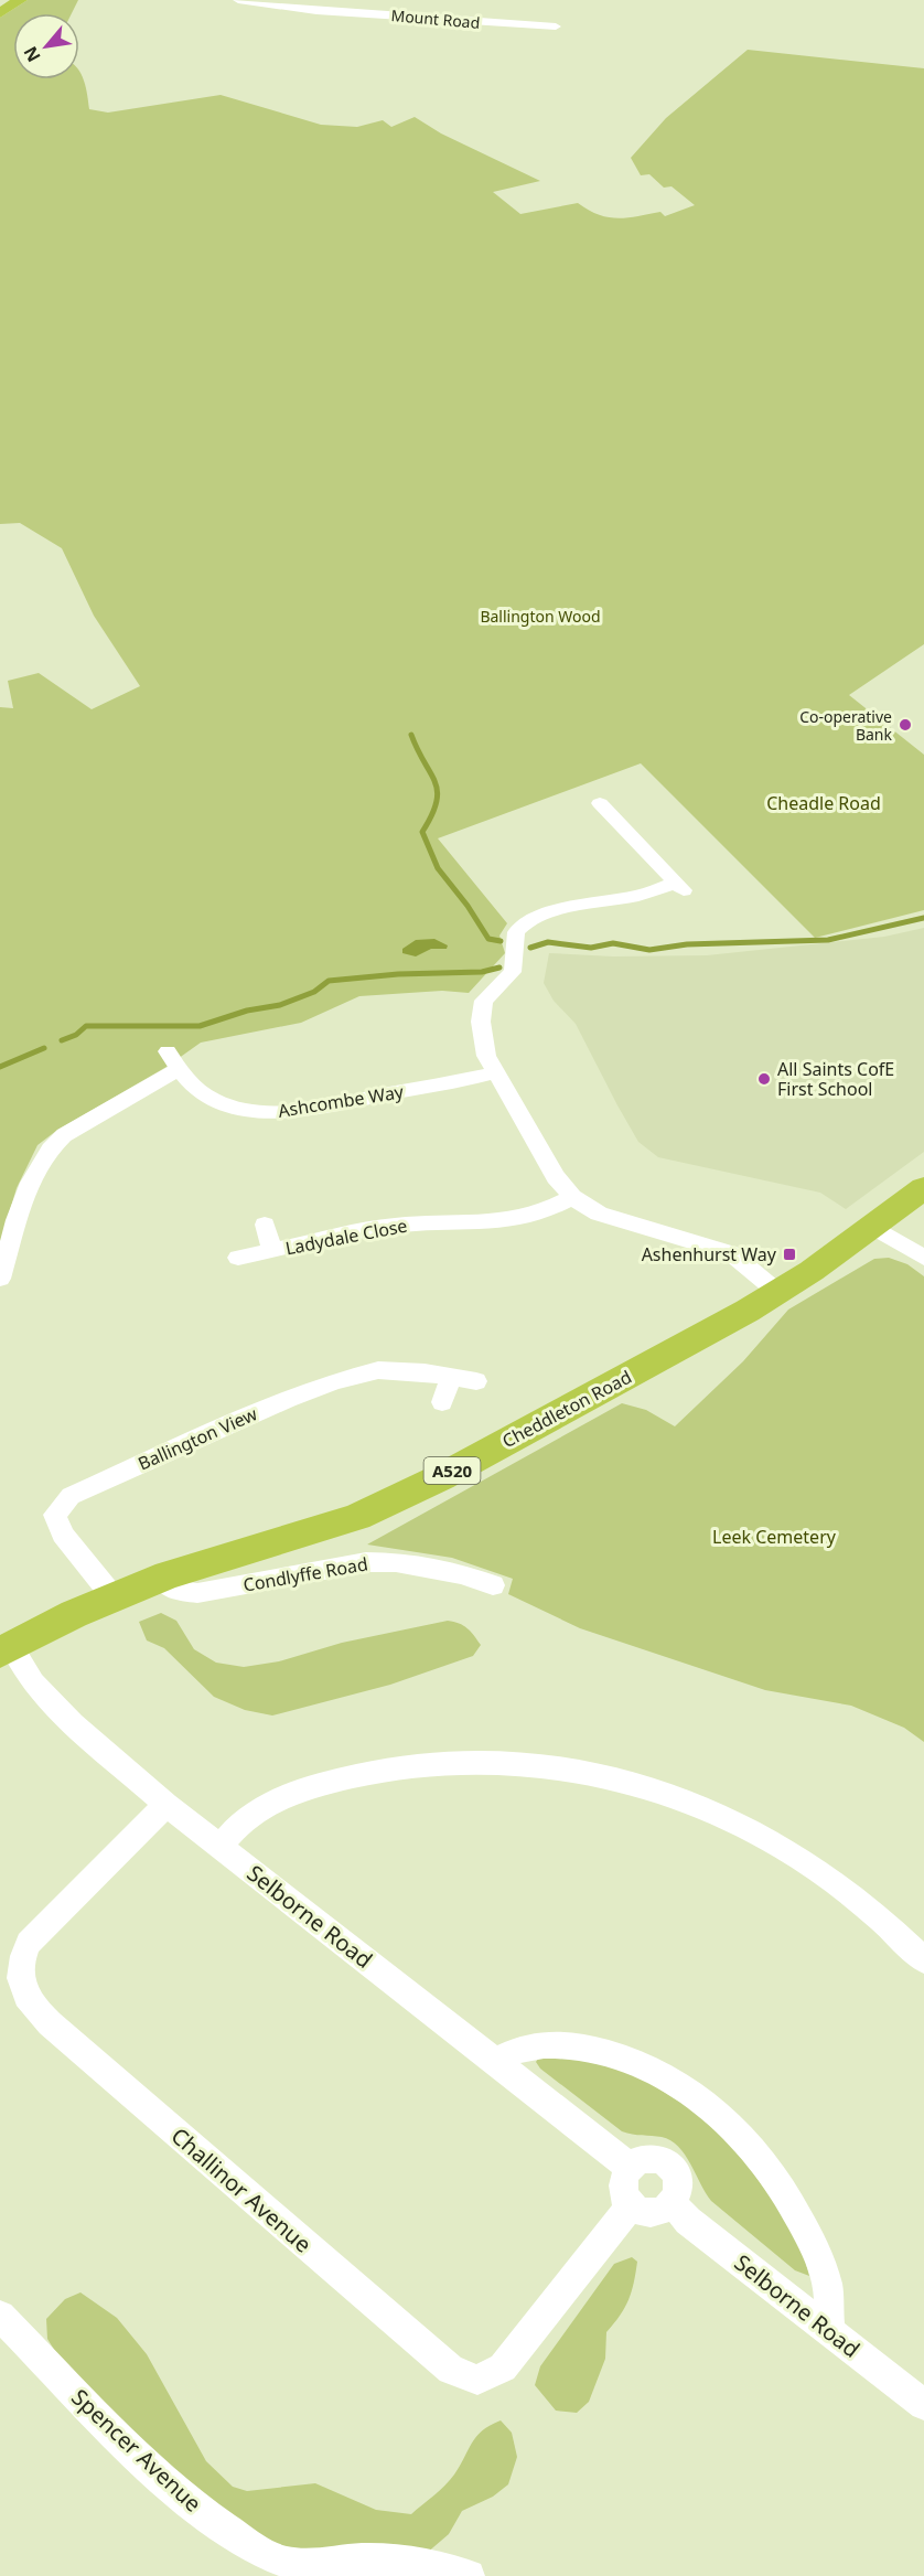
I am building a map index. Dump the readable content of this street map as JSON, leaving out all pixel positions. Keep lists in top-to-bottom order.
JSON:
{
  "streets": {
    "highway": ["Cheddleton Road", "A520"],
    "street": [
      "Mount Road",
      "Ashcombe Way",
      "Ladydale Close",
      "Ballington View",
      "Condlyffe Road",
      "Selborne Road",
      "Challinor Avenue",
      "Spencer Avenue"
    ]
  },
  "crossings": [
    ["Cheddleton Road", "Ballington View"],
    ["Cheddleton Road", "Condlyffe Road"],
    ["Cheddleton Road", "Selborne Road"],
    ["Selborne Road", "Challinor Avenue"]
  ],
  "parks": ["Ballington Wood", "Cheadle Road", "Leek Cemetery"],
  "places": {
    "other": ["Co-operative Bank", "All Saints CofE First School"],
    "transit": ["Ashenhurst Way"]
  },
  "north": "bottom left"
}
